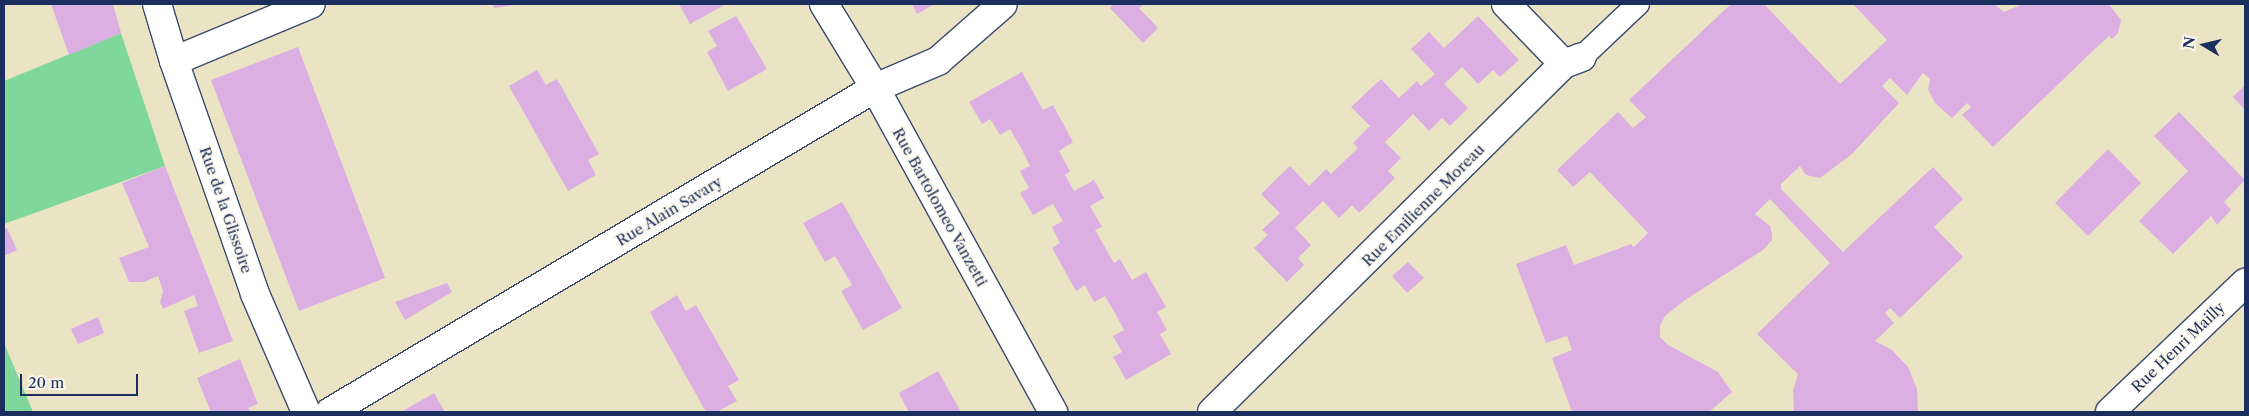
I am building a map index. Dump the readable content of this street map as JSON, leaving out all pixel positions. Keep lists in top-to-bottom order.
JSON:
{
  "streets": {
    "street": [
      "Rue Emilienne Moreau",
      "Rue Bartolomeo Vanzetti",
      "Rue de la Glissoire",
      "Rue Alain Savary",
      "Rue Henri Mailly"
    ]
  },
  "crossings": [
    ["Rue Bartolomeo Vanzetti", "Rue Alain Savary"]
  ],
  "scale_bar": "20 m",
  "north": "left"
}
